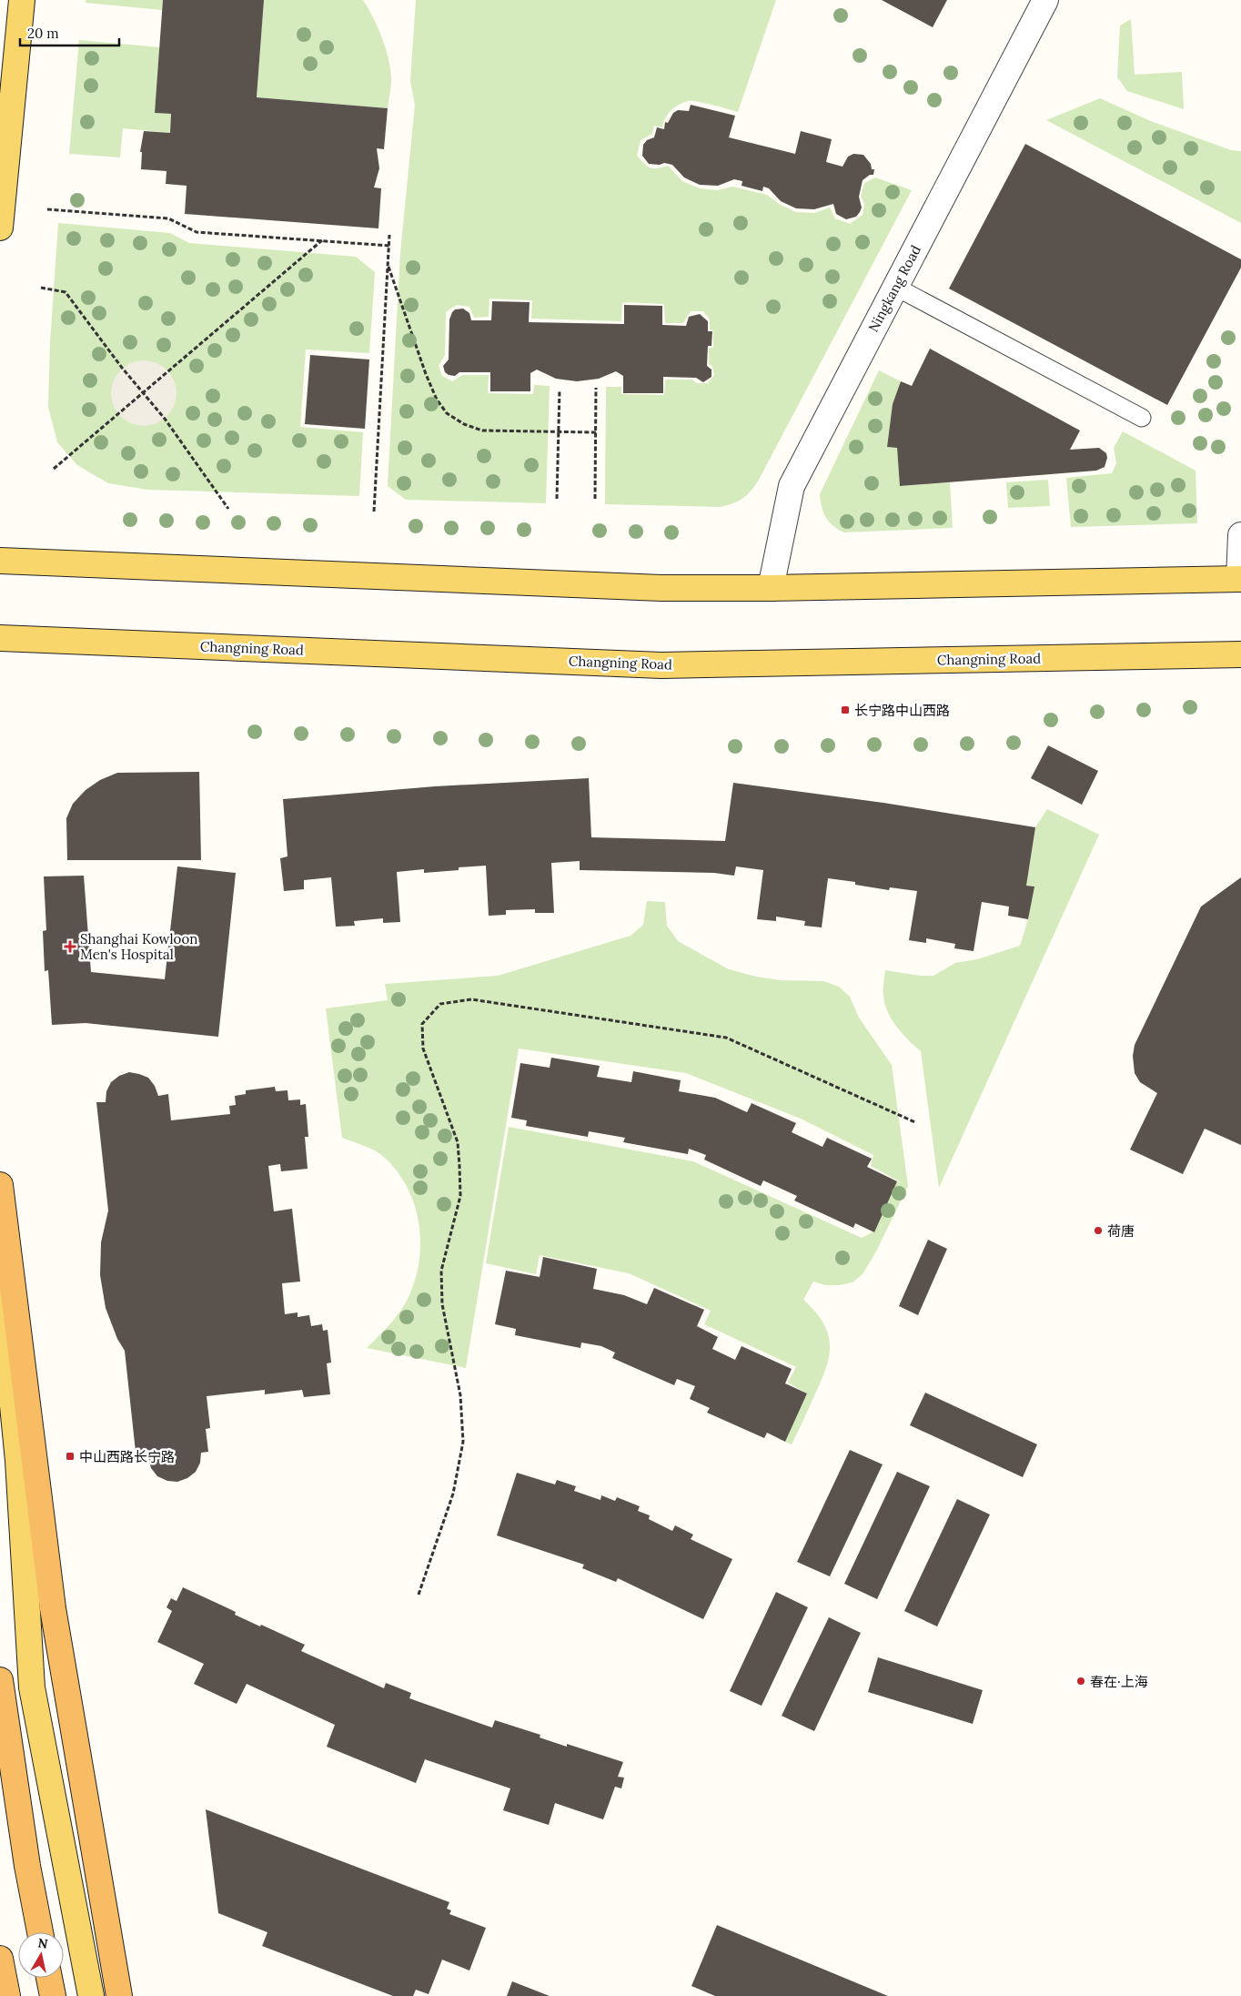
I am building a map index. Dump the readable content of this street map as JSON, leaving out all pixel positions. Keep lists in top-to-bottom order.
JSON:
{
  "streets": {
    "main road": ["Changning Road"],
    "street": ["Ningkang Road"]
  },
  "places": {
    "transit": ["长宁路中山西路", "中山西路长宁路"],
    "health": ["Shanghai Kowloon Men's Hospital"],
    "other": ["荷唐", "春在·上海"]
  },
  "scale_bar": "20 m",
  "north": "top"
}
